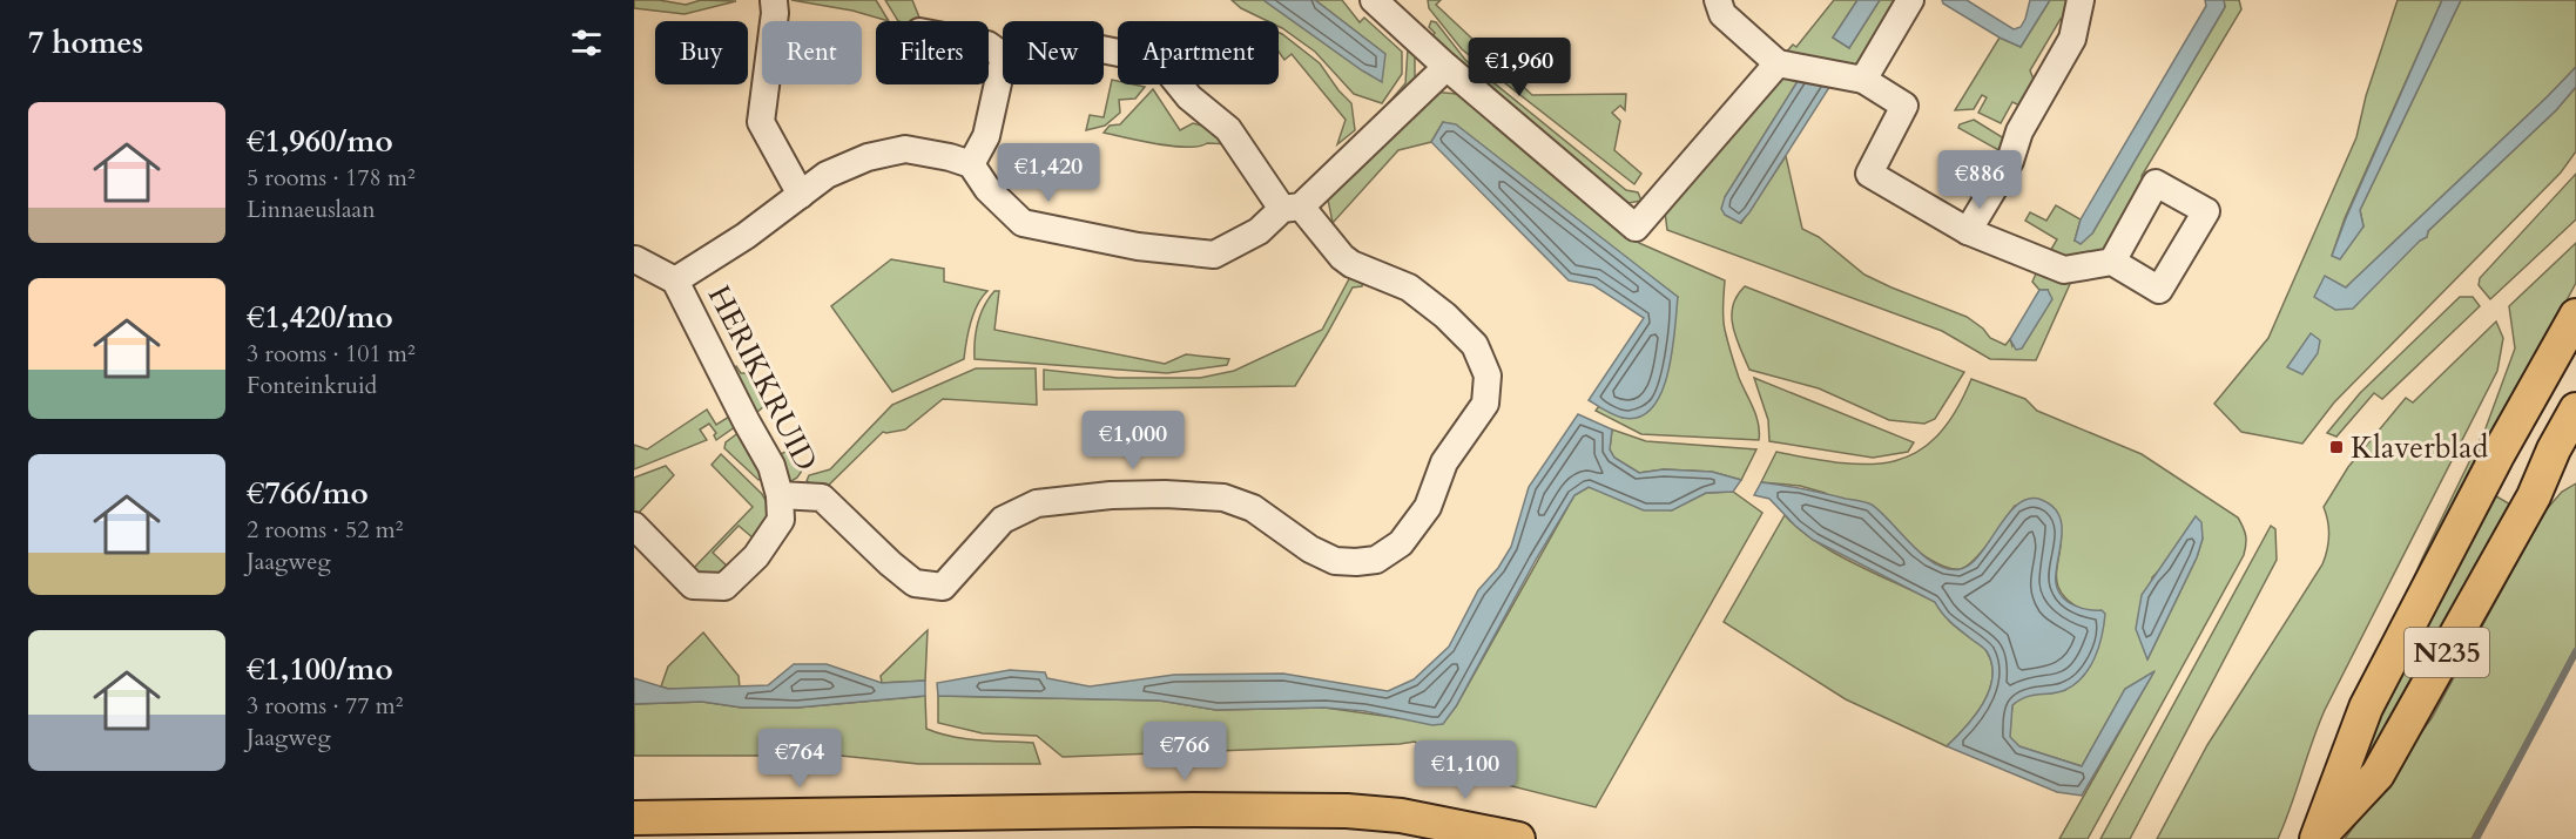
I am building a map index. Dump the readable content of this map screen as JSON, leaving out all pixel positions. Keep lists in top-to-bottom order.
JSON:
{
  "streets": {
    "main road": ["N235"],
    "street": ["HERIKKRUID"]
  },
  "places": {
    "transit": ["Klaverblad"]
  },
  "page": {
    "heading": "7 homes",
    "chip": [
      "Buy",
      "Rent",
      "Filters",
      "New",
      "Apartment"
    ],
    "price": [
      "€1,960",
      "€1,420",
      "€886",
      "€1,000",
      "€766",
      "€764",
      "€1,100"
    ],
    "list": [
      {
        "name": "€1,960/mo",
        "note": "5 rooms · 178 m² · Linnaeuslaan"
      },
      {
        "name": "€1,420/mo",
        "note": "3 rooms · 101 m² · Fonteinkruid"
      },
      {
        "name": "€766/mo",
        "note": "2 rooms · 52 m² · Jaagweg"
      },
      {
        "name": "€1,100/mo",
        "note": "3 rooms · 77 m² · Jaagweg"
      }
    ]
  }
}
